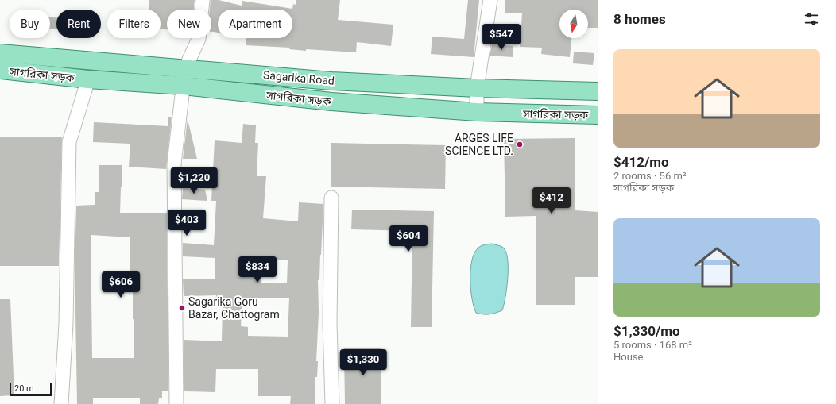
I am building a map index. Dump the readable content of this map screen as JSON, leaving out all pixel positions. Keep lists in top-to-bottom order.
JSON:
{
  "streets": {
    "main road": ["সাগরিকা সড়ক", "Sagarika Road"]
  },
  "places": ["ARGES LIFE SCIENCE LTD.", "Sagarika Goru Bazar, Chattogram"],
  "scale_bar": "20 m",
  "north": "bottom",
  "page": {
    "heading": "8 homes",
    "chip": [
      "Buy",
      "Rent",
      "Filters",
      "New",
      "Apartment"
    ],
    "price": [
      "$547",
      "$1,220",
      "$412",
      "$403",
      "$604",
      "$834",
      "$606",
      "$1,330"
    ],
    "list": [
      {
        "name": "$412/mo",
        "note": "2 rooms · 56 m² · সাগরিকা সড়ক"
      },
      {
        "name": "$1,330/mo",
        "note": "5 rooms · 168 m² · House"
      }
    ],
    "scale": "20 m"
  }
}
